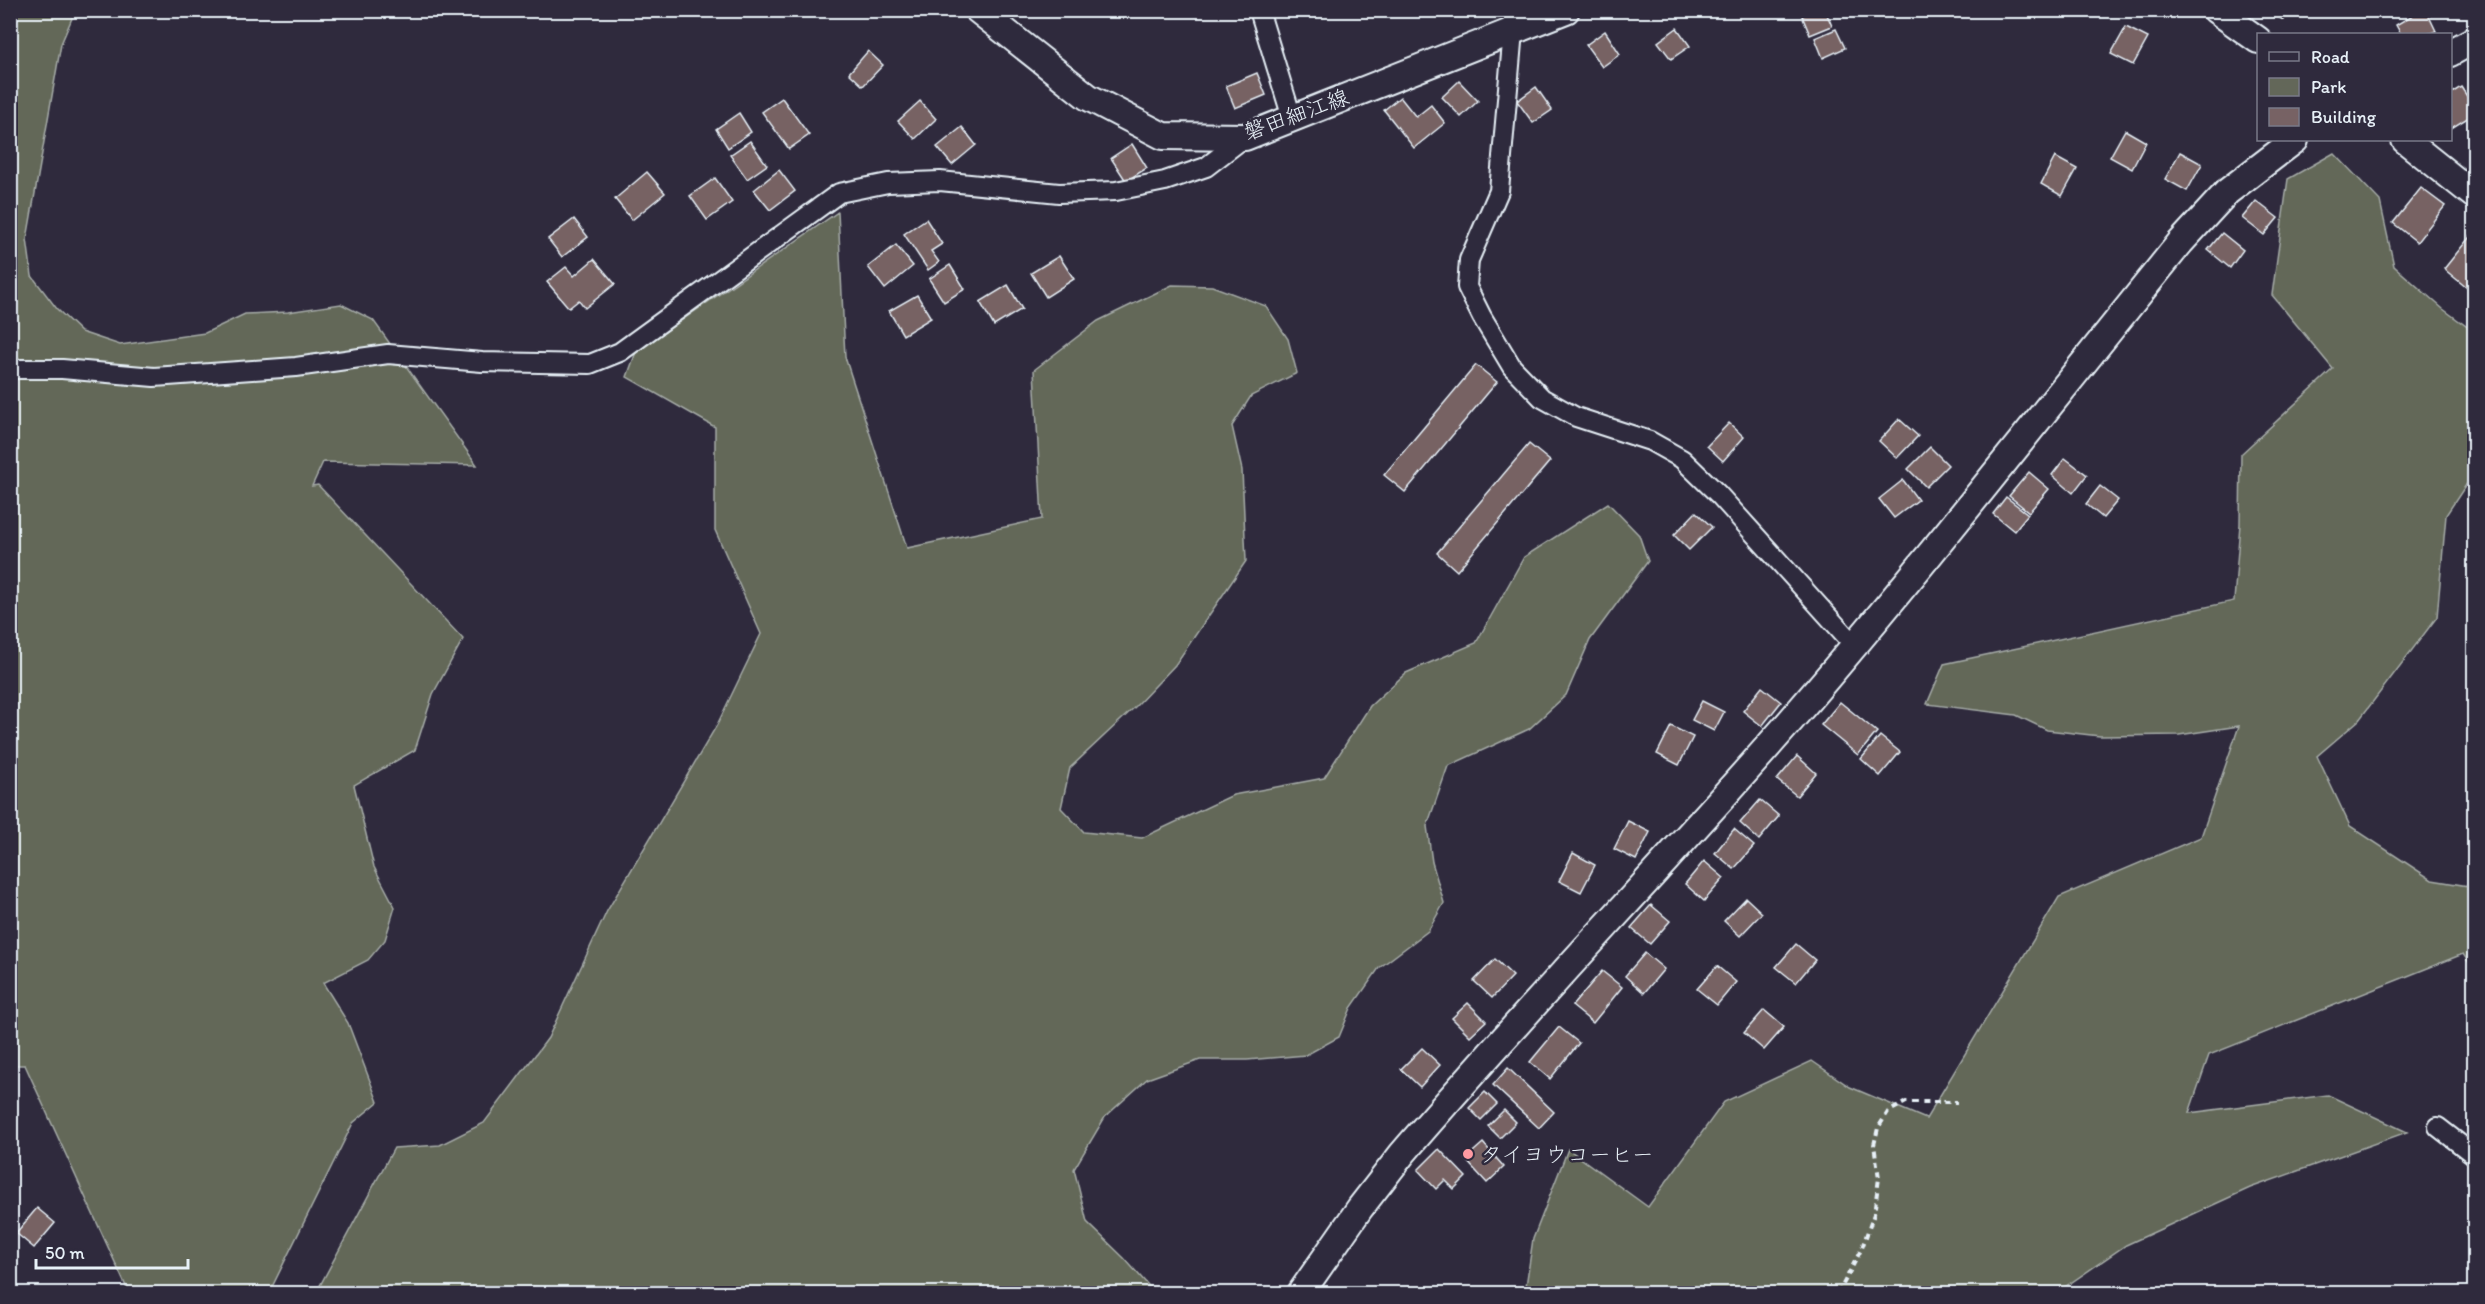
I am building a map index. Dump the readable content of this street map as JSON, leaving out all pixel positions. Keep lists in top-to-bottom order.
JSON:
{
  "streets": {
    "street": ["磐田細江線"]
  },
  "places": ["タイヨウコーヒー"],
  "legend": ["Road", "Park", "Building"],
  "scale_bar": "50 m"
}
